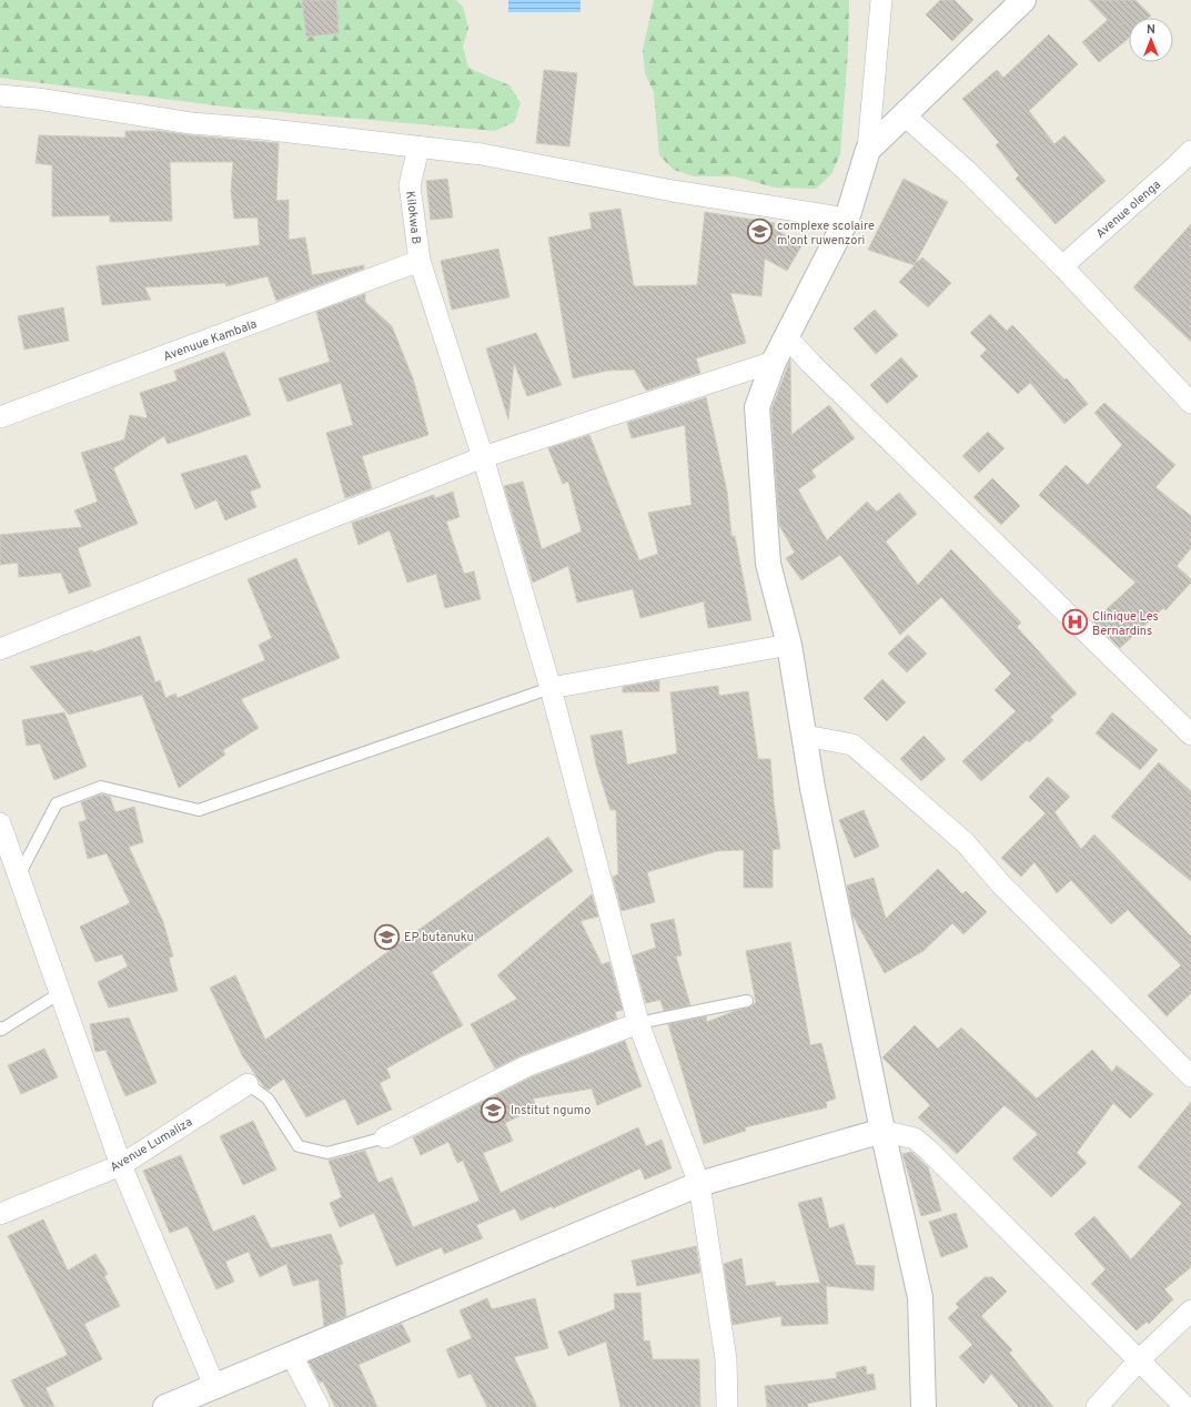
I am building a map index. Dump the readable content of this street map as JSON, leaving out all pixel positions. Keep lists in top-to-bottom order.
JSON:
{
  "streets": {
    "street": [
      "Avenue olenga",
      "Kilokwa B",
      "Avenuue Kambala",
      "Avenue Lumaliza"
    ]
  },
  "crossings": [
    ["Kilokwa B", "Avenuue Kambala"]
  ],
  "places": {
    "school or university": ["complexe scolaire m'ont ruwenzori", "EP butanuku", "Institut ngumo"],
    "hospital": ["Clinique Les Bernardins"]
  },
  "north": "top"
}
